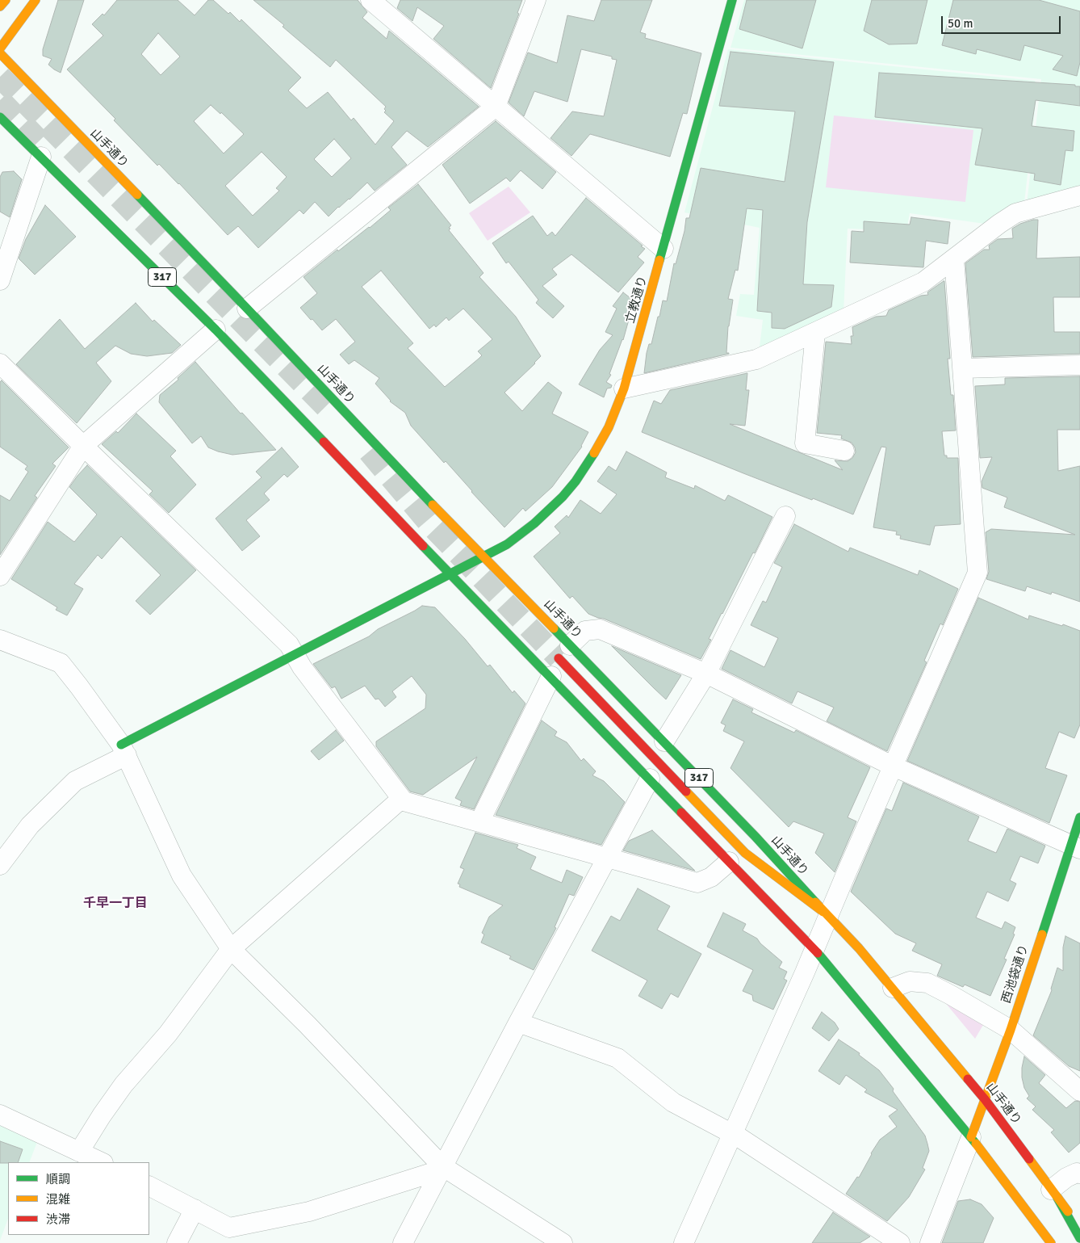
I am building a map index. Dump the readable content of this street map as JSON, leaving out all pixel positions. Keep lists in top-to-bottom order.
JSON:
{
  "streets": {
    "main road": [
      "山手通り",
      "317",
      "立教通り",
      "西池袋通り"
    ]
  },
  "crossings": [
    ["山手通り", "立教通り"],
    ["山手通り", "西池袋通り"],
    ["317", "立教通り"],
    ["317", "西池袋通り"]
  ],
  "districts": ["千早一丁目"],
  "legend": ["順調", "混雑", "渋滞"],
  "scale_bar": "50 m"
}
